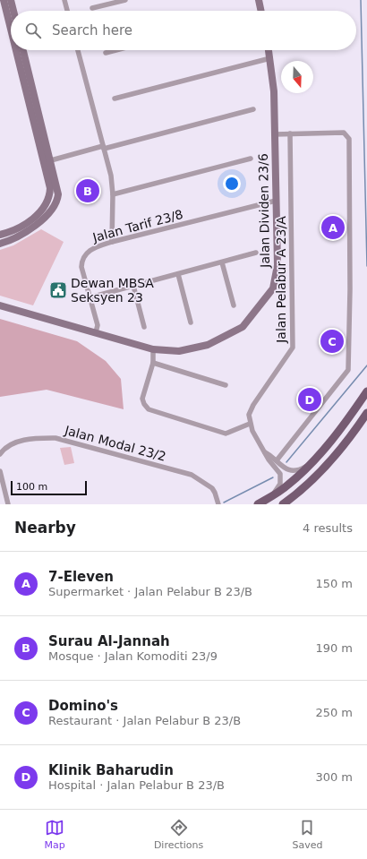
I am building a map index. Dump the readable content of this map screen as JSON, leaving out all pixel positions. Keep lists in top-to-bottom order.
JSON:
{
  "streets": {
    "street": [
      "Jalan Dividen 23/6",
      "Jalan Tarif 23/8",
      "Jalan Pelabur A 23/A",
      "Jalan Modal 23/2"
    ]
  },
  "crossings": [
    ["Jalan Dividen 23/6", "Jalan Tarif 23/8"]
  ],
  "places": {
    "public building": ["Dewan MBSA Seksyen 23"]
  },
  "scale_bar": "100 m",
  "north": "bottom",
  "page": {
    "search": "Search here",
    "pins": [
      "B",
      "A",
      "C",
      "D"
    ],
    "scale": "100 m",
    "heading": ["Nearby", "4 results"],
    "list": [
      {
        "mark": "A",
        "name": "7-Eleven",
        "note": "Supermarket · Jalan Pelabur B 23/B",
        "value": "150 m"
      },
      {
        "mark": "B",
        "name": "Surau Al-Jannah",
        "note": "Mosque · Jalan Komoditi 23/9",
        "value": "190 m"
      },
      {
        "mark": "C",
        "name": "Domino's",
        "note": "Restaurant · Jalan Pelabur B 23/B",
        "value": "250 m"
      },
      {
        "mark": "D",
        "name": "Klinik Baharudin",
        "note": "Hospital · Jalan Pelabur B 23/B",
        "value": "300 m"
      }
    ],
    "nav": ["Map", "Directions", "Saved"]
  }
}
